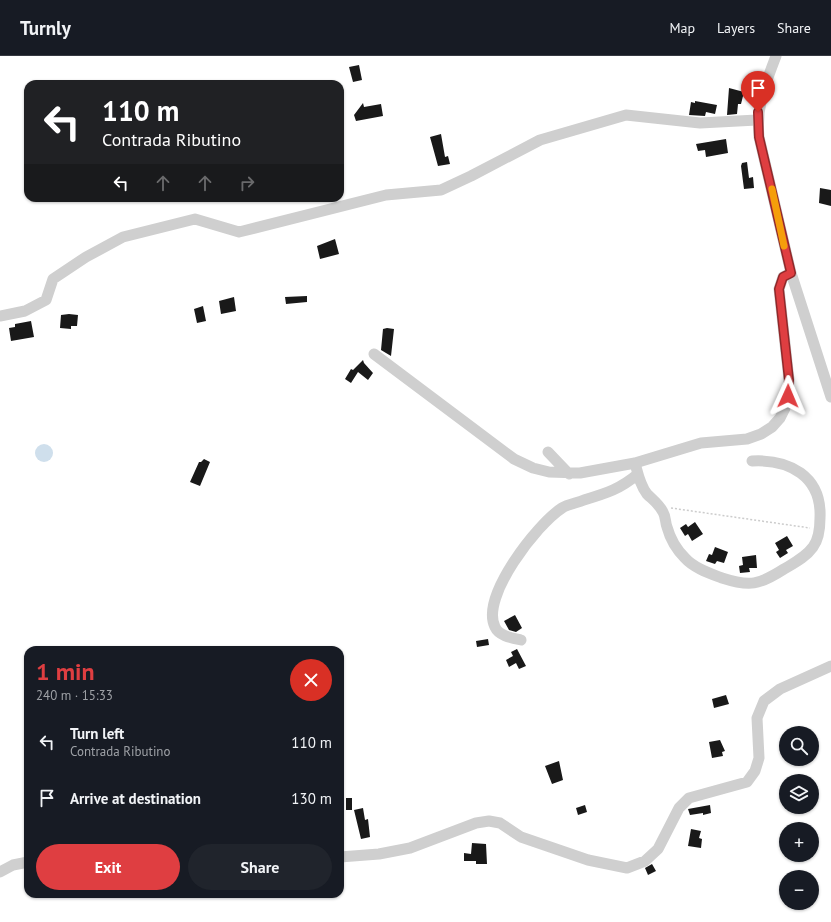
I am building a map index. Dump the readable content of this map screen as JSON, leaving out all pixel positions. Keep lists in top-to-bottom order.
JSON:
{
  "page": {
    "header": "Turnly",
    "nav": ["Map", "Layers", "Share"],
    "turn": ["110 m", "Contrada Ributino"],
    "heading": ["1 min", "240 m · 15:33"],
    "list": [
      {
        "name": "Turn left",
        "note": "Contrada Ributino",
        "value": "110 m"
      },
      {
        "name": "Arrive at destination",
        "value": "130 m"
      }
    ],
    "map_buttons": ["+", "−"],
    "buttons": ["Exit", "Share"]
  }
}
